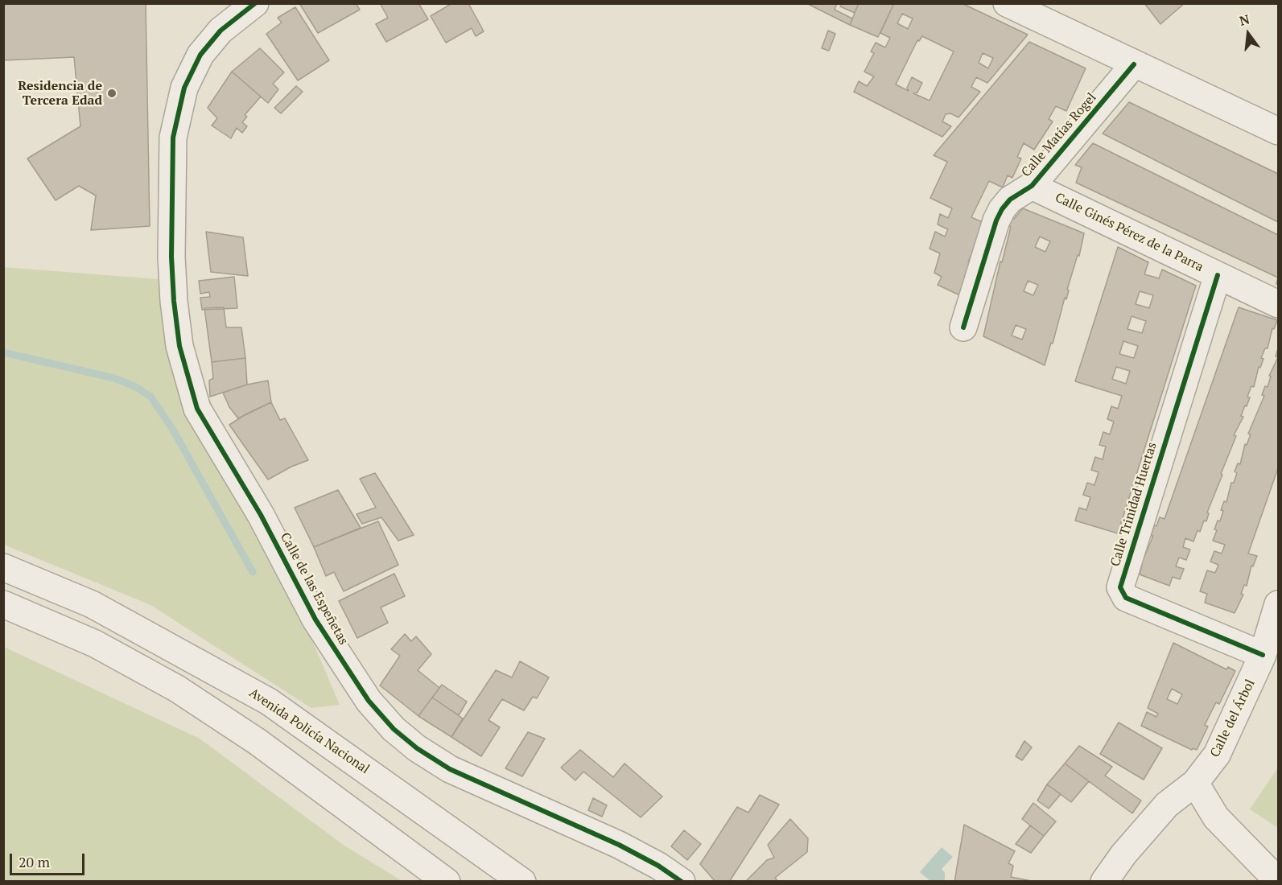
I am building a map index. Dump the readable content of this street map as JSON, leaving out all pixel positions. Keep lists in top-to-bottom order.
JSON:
{
  "streets": {
    "street": [
      "Calle Matías Rogel",
      "Calle Ginés Pérez de la Parra",
      "Calle Trinidad Huertas",
      "Calle de las Espeñetas",
      "Calle del Árbol",
      "Avenida Policía Nacional"
    ]
  },
  "crossings": [
    ["Calle Matías Rogel", "Calle Ginés Pérez de la Parra"],
    ["Calle Ginés Pérez de la Parra", "Calle Trinidad Huertas"],
    ["Calle Trinidad Huertas", "Calle del Árbol"]
  ],
  "places": ["Residencia de Tercera Edad"],
  "scale_bar": "20 m",
  "north": "top"
}
